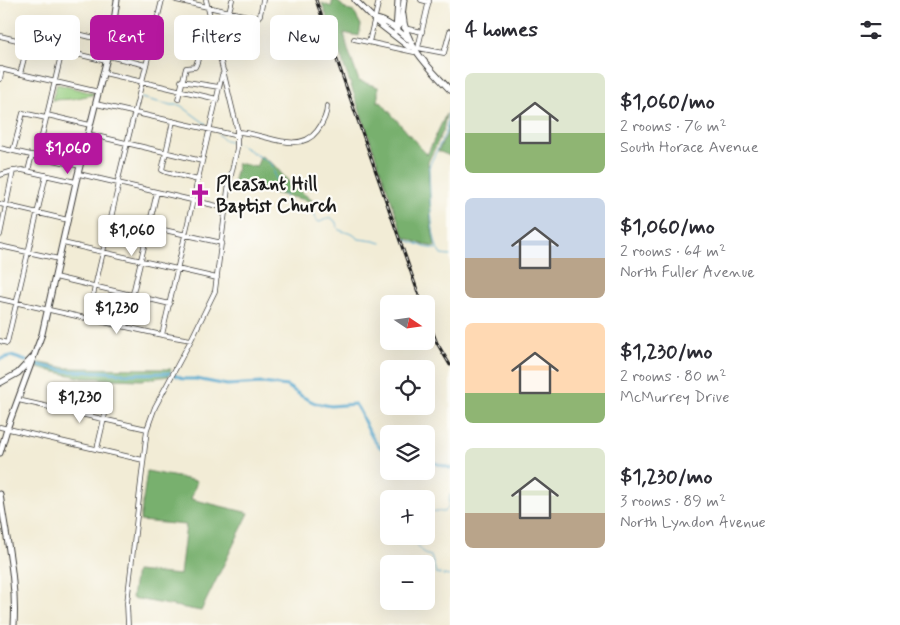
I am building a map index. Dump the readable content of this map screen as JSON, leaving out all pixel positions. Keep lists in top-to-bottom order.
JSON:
{
  "places": {
    "church": ["Pleasant Hill Baptist Church"]
  },
  "north": "right",
  "page": {
    "heading": "4 homes",
    "chip": [
      "Buy",
      "Rent",
      "Filters",
      "New"
    ],
    "list": [
      {
        "name": "$1,060/mo",
        "note": "2 rooms · 76 m² · South Horace Avenue"
      },
      {
        "name": "$1,060/mo",
        "note": "2 rooms · 64 m² · North Fuller Avenue"
      },
      {
        "name": "$1,230/mo",
        "note": "2 rooms · 80 m² · McMurrey Drive"
      },
      {
        "name": "$1,230/mo",
        "note": "3 rooms · 89 m² · North Lyndon Avenue"
      }
    ],
    "price": [
      "$1,060",
      "$1,060",
      "$1,230",
      "$1,230"
    ],
    "map_buttons": ["+", "−"]
  }
}
